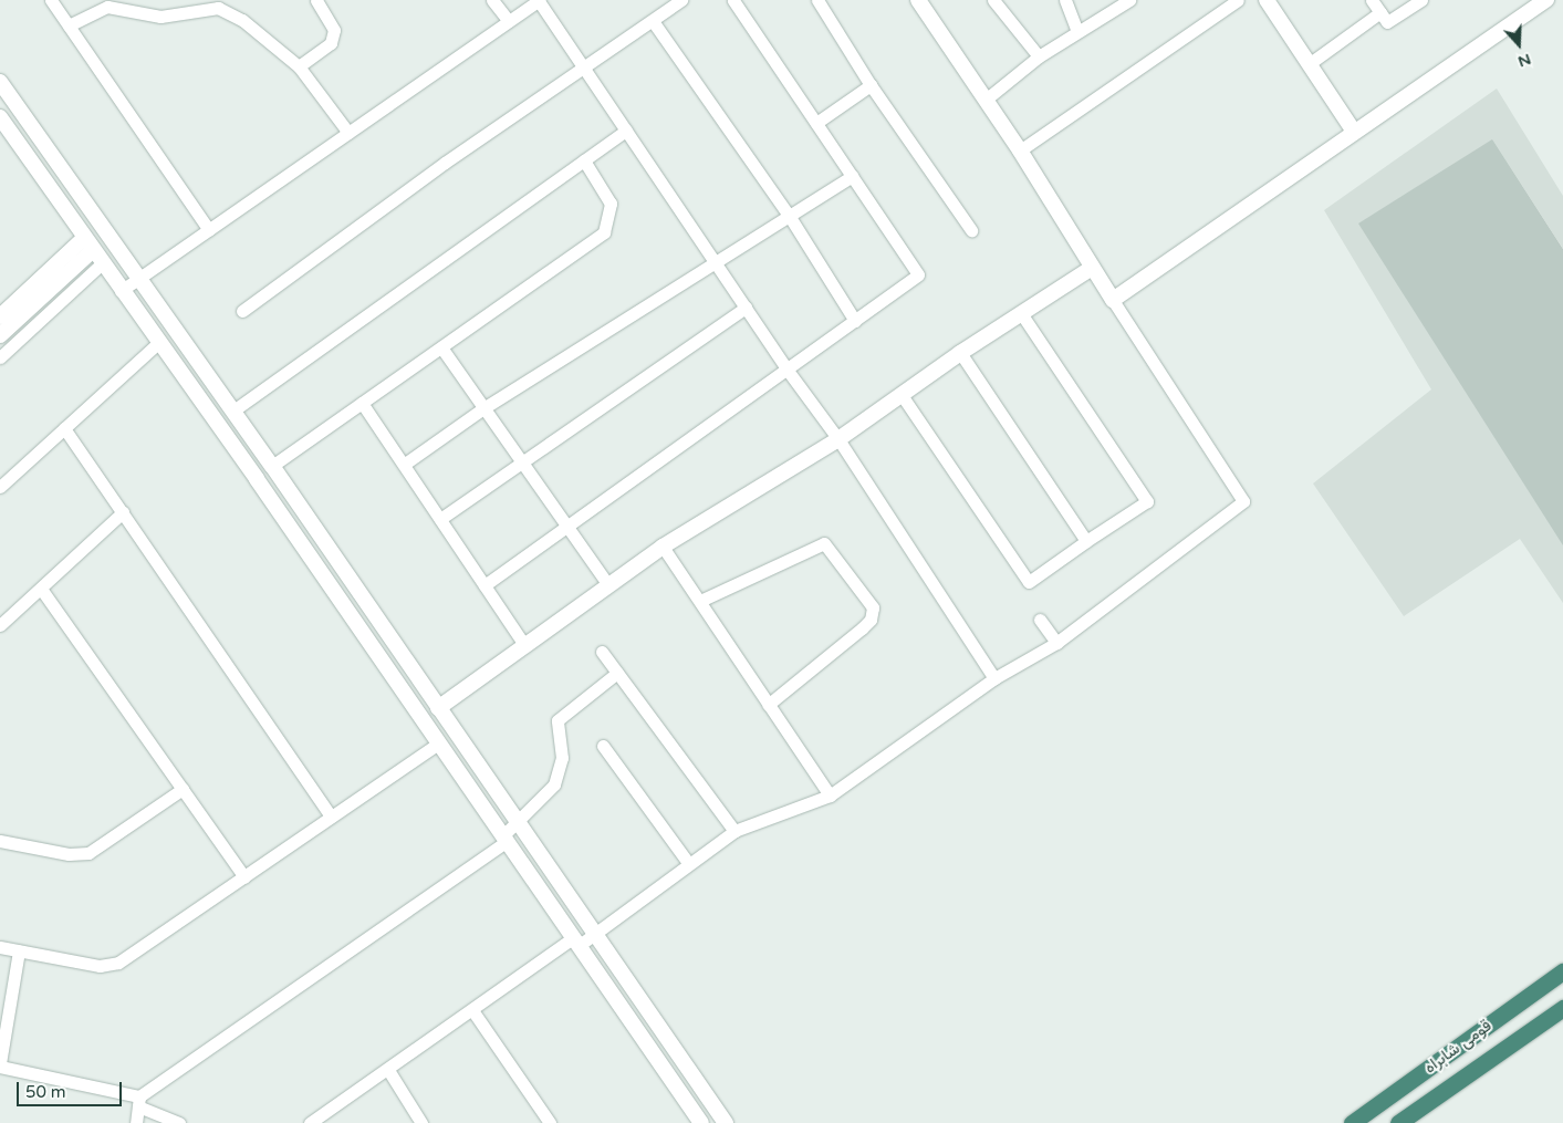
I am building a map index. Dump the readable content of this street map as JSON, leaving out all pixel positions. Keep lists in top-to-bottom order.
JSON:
{
  "streets": {
    "highway": ["قومی شاہراہ"]
  },
  "scale_bar": "50 m",
  "north": "bottom"
}
